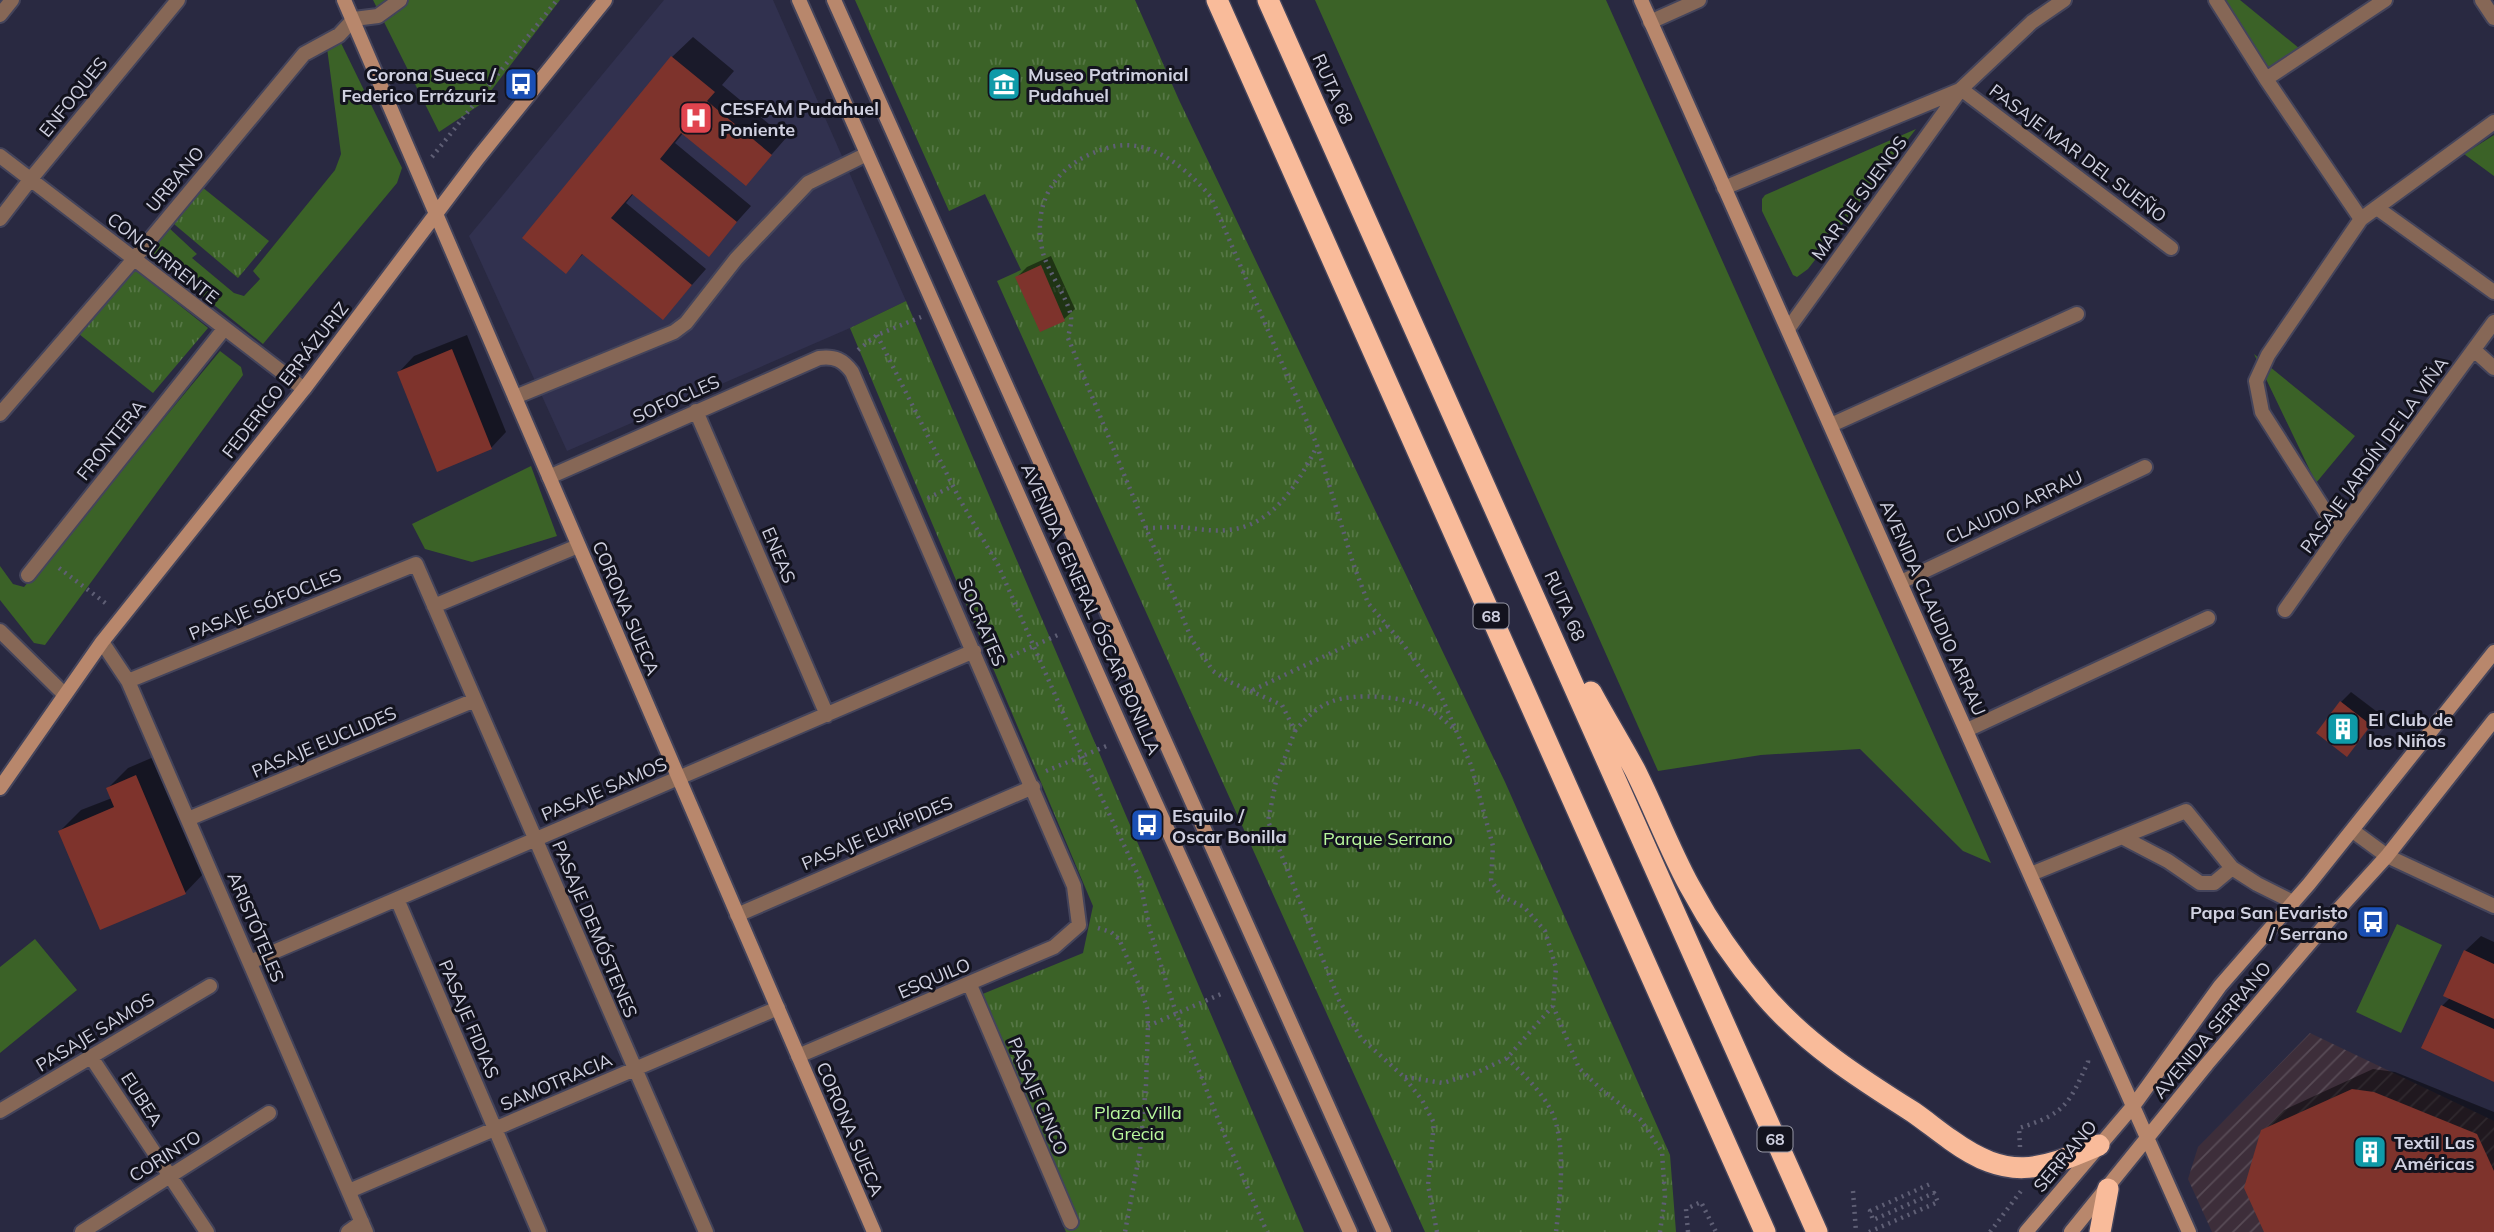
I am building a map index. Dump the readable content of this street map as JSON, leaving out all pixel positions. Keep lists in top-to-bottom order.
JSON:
{
  "streets": {
    "highway": ["RUTA 68", "68"],
    "street": [
      "ENFOQUES",
      "PASAJE MAR DEL SUEÑO",
      "URBANO",
      "MAR DE SUENOS",
      "CONCURRENTE",
      "FEDERICO ERRÁZURIZ",
      "SOFOCLES",
      "FRONTERA",
      "PASAJE JARDÍN DE LA VIÑA",
      "CLAUDIO ARRAU",
      "ENEAS",
      "PASAJE SÓFOCLES",
      "CORONA SUECA",
      "AVENIDA CLAUDIO ARRAU",
      "AVENIDA GENERAL ÓSCAR BONILLA",
      "SOCRATES",
      "PASAJE EUCLIDES",
      "PASAJE SAMOS",
      "PASAJE EURÍPIDES",
      "ARISTÓTELES",
      "PASAJE DEMÓSTENES",
      "ESQUILO",
      "PASAJE FIDIAS",
      "AVENIDA SERRANO",
      "SAMOTRACIA",
      "PASAJE CINCO",
      "EUBEA",
      "CORINTO",
      "SERRANO"
    ]
  },
  "crossings": [
    ["ENFOQUES", "CONCURRENTE"],
    ["PASAJE MAR DEL SUEÑO", "MAR DE SUENOS"],
    ["URBANO", "CONCURRENTE"],
    ["URBANO", "CORONA SUECA"],
    ["MAR DE SUENOS", "AVENIDA CLAUDIO ARRAU"],
    ["CONCURRENTE", "FEDERICO ERRÁZURIZ"],
    ["CONCURRENTE", "FRONTERA"],
    ["FEDERICO ERRÁZURIZ", "CORONA SUECA"],
    ["FEDERICO ERRÁZURIZ", "ARISTÓTELES"],
    ["SOFOCLES", "ENEAS"],
    ["SOFOCLES", "CORONA SUECA"],
    ["SOFOCLES", "SOCRATES"],
    ["CLAUDIO ARRAU", "AVENIDA CLAUDIO ARRAU"],
    ["ENEAS", "PASAJE SAMOS"],
    ["PASAJE SÓFOCLES", "ARISTÓTELES"],
    ["PASAJE SÓFOCLES", "PASAJE DEMÓSTENES"],
    ["CORONA SUECA", "PASAJE SAMOS"],
    ["CORONA SUECA", "PASAJE EURÍPIDES"],
    ["CORONA SUECA", "ESQUILO"],
    ["CORONA SUECA", "SAMOTRACIA"],
    ["AVENIDA CLAUDIO ARRAU", "AVENIDA SERRANO"],
    ["AVENIDA CLAUDIO ARRAU", "SERRANO"],
    ["SOCRATES", "PASAJE SAMOS"],
    ["SOCRATES", "PASAJE EURÍPIDES"],
    ["SOCRATES", "ESQUILO"],
    ["PASAJE EUCLIDES", "ARISTÓTELES"],
    ["PASAJE EUCLIDES", "PASAJE DEMÓSTENES"],
    ["PASAJE SAMOS", "ARISTÓTELES"],
    ["PASAJE SAMOS", "PASAJE DEMÓSTENES"],
    ["PASAJE SAMOS", "PASAJE FIDIAS"],
    ["PASAJE SAMOS", "EUBEA"],
    ["ARISTÓTELES", "SAMOTRACIA"],
    ["PASAJE DEMÓSTENES", "SAMOTRACIA"],
    ["ESQUILO", "PASAJE CINCO"],
    ["PASAJE FIDIAS", "SAMOTRACIA"],
    ["AVENIDA SERRANO", "SERRANO"],
    ["EUBEA", "CORINTO"]
  ],
  "parks": ["Parque Serrano", "Plaza Villa Grecia"],
  "places": {
    "bus stop": ["Corona Sueca / Federico Errázuriz", "Esquilo / Oscar Bonilla", "Papa San Evaristo / Serrano"],
    "museum": ["Museo Patrimonial Pudahuel"],
    "hospital": ["CESFAM Pudahuel Poniente"],
    "building": ["El Club de los Niños", "Textil Las Américas"]
  }
}
